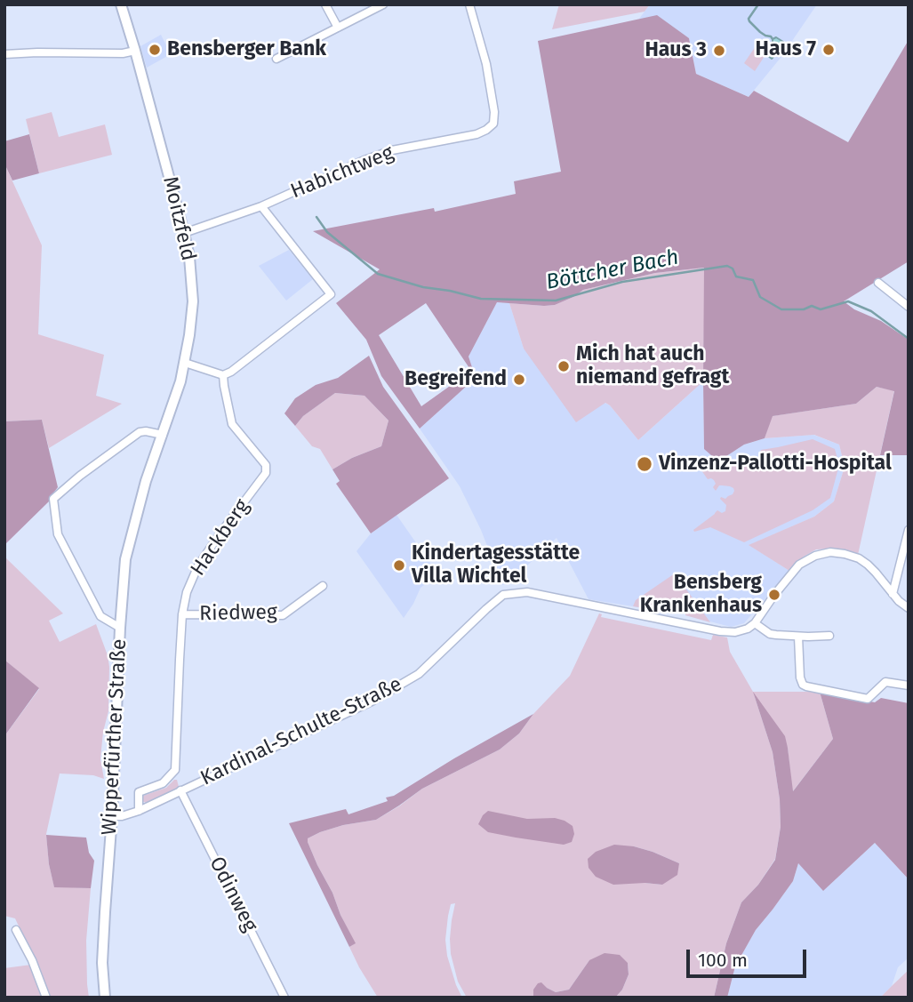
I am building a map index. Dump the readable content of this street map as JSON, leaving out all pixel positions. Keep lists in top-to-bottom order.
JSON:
{
  "streets": {
    "main road": ["Moitzfeld", "Wipperfürther Straße"],
    "street": [
      "Habichtweg",
      "Hackberg",
      "Riedweg",
      "Kardinal-Schulte-Straße",
      "Odinweg"
    ]
  },
  "crossings": [
    ["Habichtweg", "Moitzfeld"],
    ["Moitzfeld", "Wipperfürther Straße"],
    ["Hackberg", "Riedweg"],
    ["Hackberg", "Kardinal-Schulte-Straße"],
    ["Kardinal-Schulte-Straße", "Wipperfürther Straße"],
    ["Kardinal-Schulte-Straße", "Odinweg"]
  ],
  "water": ["Böttcher Bach"],
  "places": [
    "Bensberger Bank",
    "Haus 7",
    "Haus 3",
    "Mich hat auch niemand gefragt",
    "Begreifend",
    "Vinzenz-Pallotti-Hospital",
    "Kindertagesstätte Villa Wichtel",
    "Bensberg Krankenhaus"
  ],
  "scale_bar": "100 m"
}
